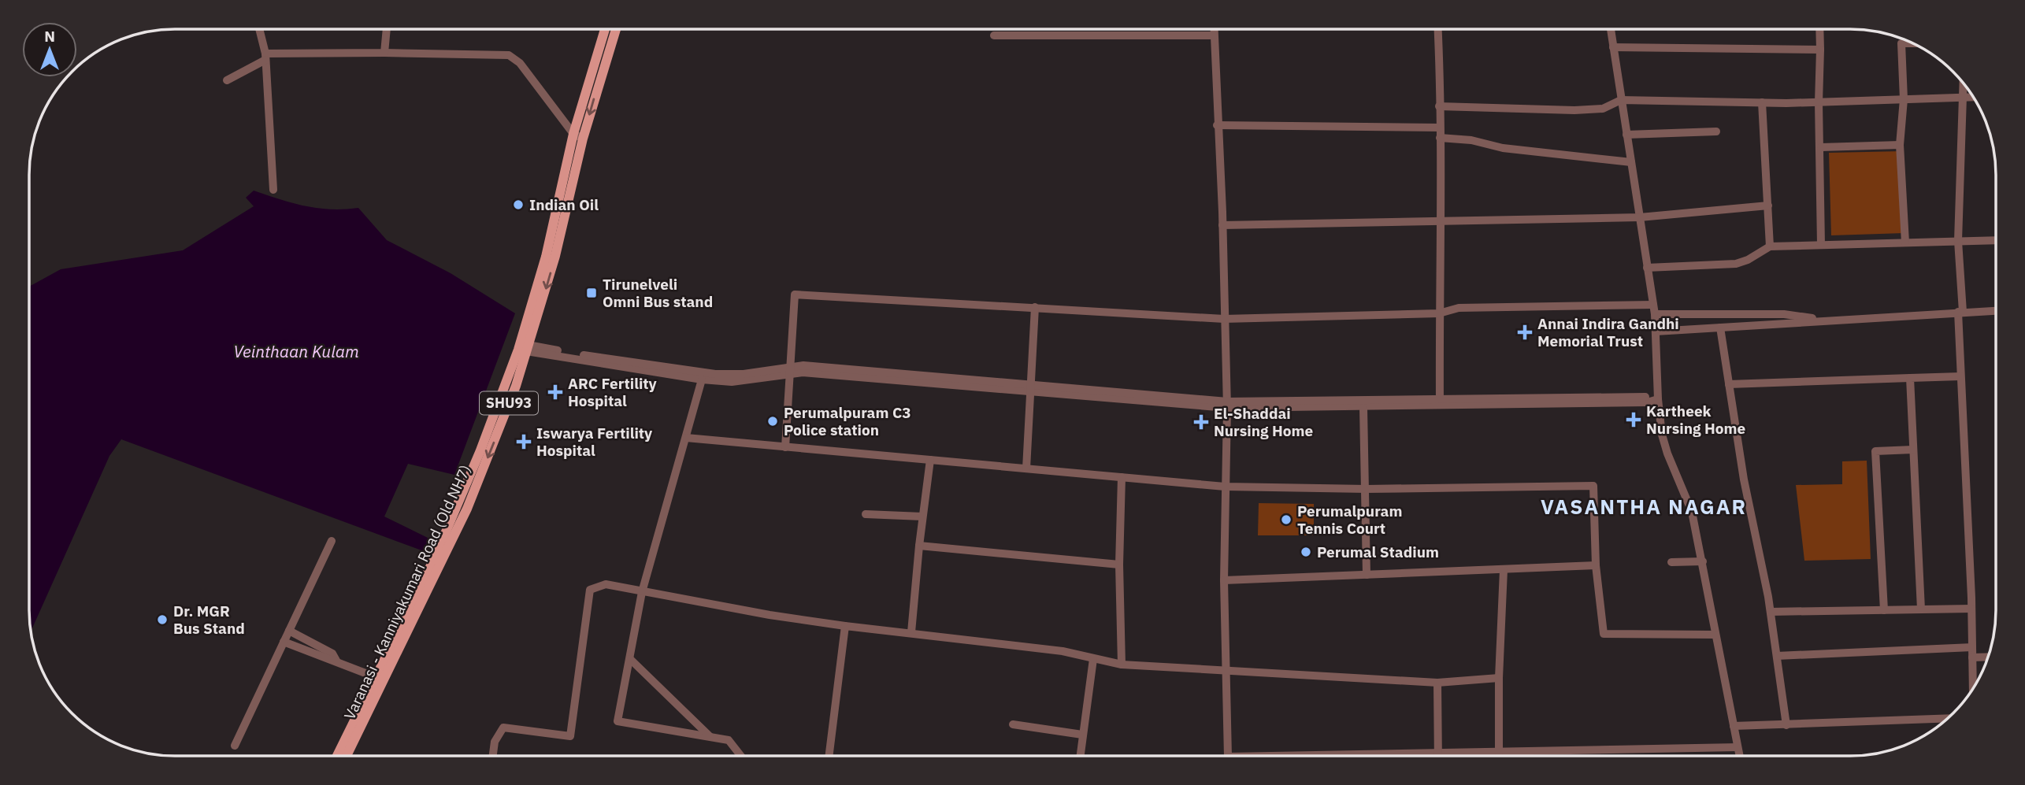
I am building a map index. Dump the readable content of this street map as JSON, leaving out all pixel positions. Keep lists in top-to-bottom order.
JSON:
{
  "streets": {
    "main road": ["SHU93", "Varanasi - Kanniyakumari Road (Old NH7)"]
  },
  "districts": ["VASANTHA NAGAR"],
  "water": ["Veinthaan Kulam"],
  "places": {
    "other": [
      "Indian Oil",
      "Perumalpuram C3 Police station",
      "Perumalpuram Tennis Court",
      "Perumal Stadium",
      "Dr. MGR Bus Stand"
    ],
    "transit": ["Tirunelveli Omni Bus stand"],
    "health": [
      "Annai Indira Gandhi Memorial Trust",
      "ARC Fertility Hospital",
      "Kartheek Nursing Home",
      "El-Shaddai Nursing Home",
      "Iswarya Fertility Hospital"
    ]
  },
  "north": "top"
}
